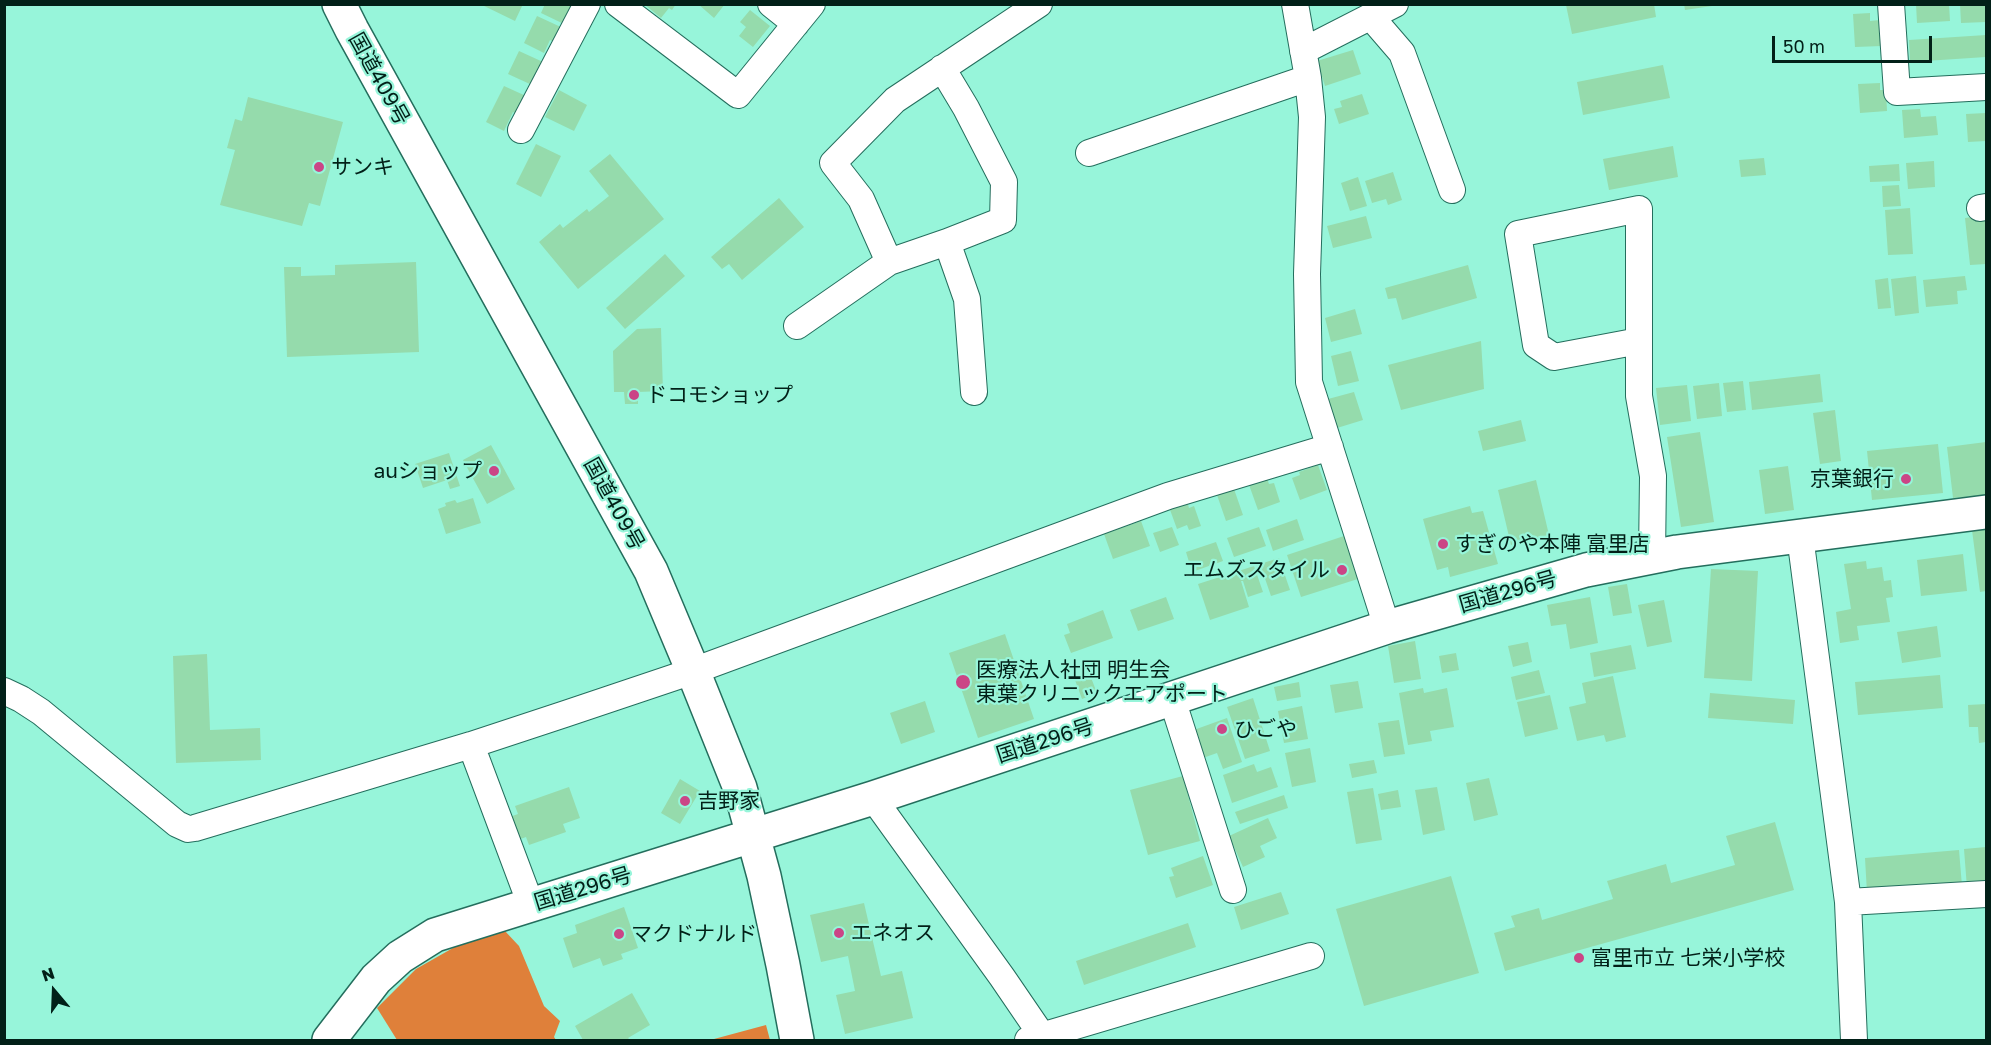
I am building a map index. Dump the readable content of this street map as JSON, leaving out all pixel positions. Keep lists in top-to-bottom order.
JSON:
{
  "streets": {
    "highway": ["国道409号", "国道296号"]
  },
  "crossings": [
    ["国道409号", "国道296号"]
  ],
  "places": [
    "サンキ",
    "ドコモショップ",
    "auショップ",
    "京葉銀行",
    "すぎのや本陣 富里店",
    "エムズスタイル",
    "医療法人社団 明生会 東葉クリニックエアポート",
    "ひごや",
    "吉野家",
    "エネオス",
    "マクドナルド",
    "富里市立 七栄小学校"
  ],
  "scale_bar": "50 m",
  "north": "top"
}
